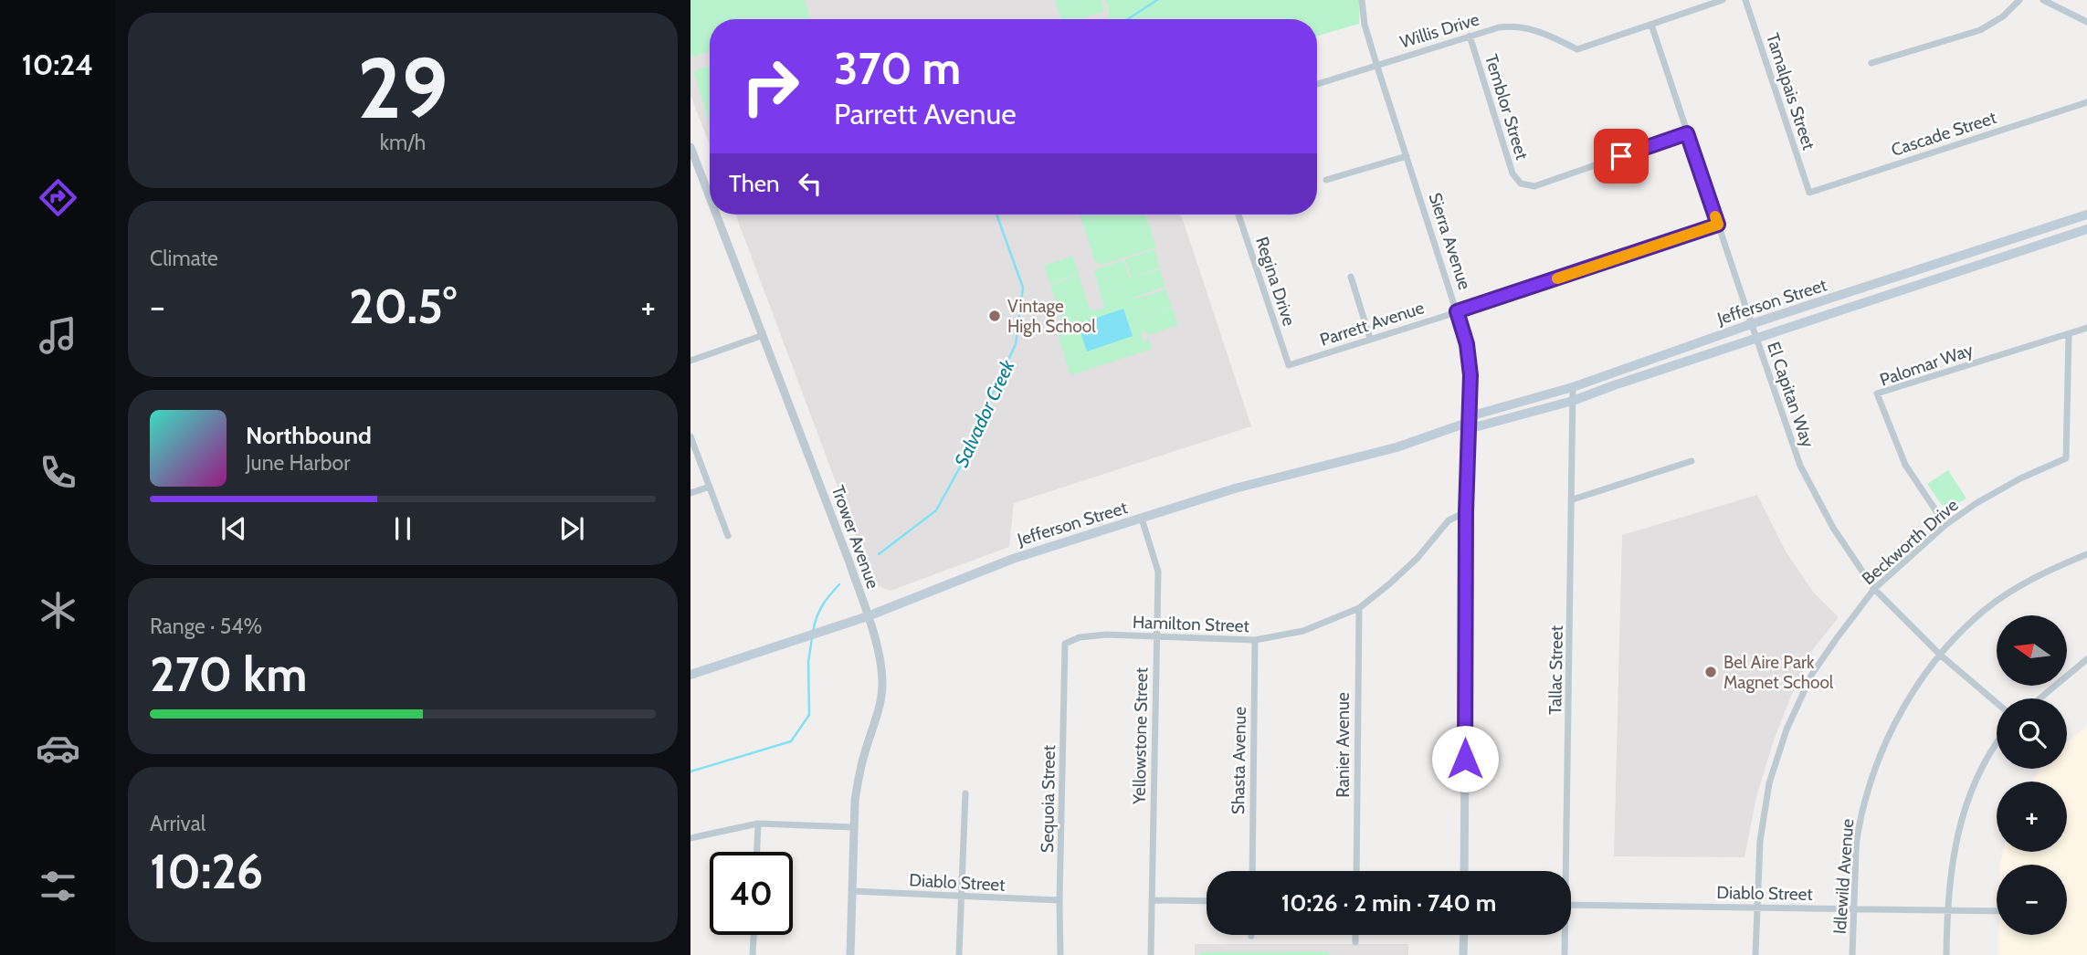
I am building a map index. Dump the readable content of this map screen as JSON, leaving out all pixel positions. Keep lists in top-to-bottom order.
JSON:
{
  "streets": {
    "main road": ["Jefferson Street"],
    "street": [
      "Willis Drive",
      "Tamalpais Street",
      "Temblor Street",
      "Cascade Street",
      "Sierra Avenue",
      "Regina Drive",
      "Parrett Avenue",
      "Palomar Way",
      "El Capitan Way",
      "Trower Avenue",
      "Beckworth Drive",
      "Hamilton Street",
      "Tallac Street",
      "Yellowstone Street",
      "Ranier Avenue",
      "Shasta Avenue",
      "Sequoia Street",
      "Idlewild Avenue",
      "Diablo Street"
    ]
  },
  "crossings": [
    ["Willis Drive", "Temblor Street"],
    ["Willis Drive", "Sierra Avenue"],
    ["Willis Drive", "El Capitan Way"],
    ["Tamalpais Street", "Cascade Street"],
    ["Temblor Street", "El Capitan Way"],
    ["Sierra Avenue", "Jefferson Street"],
    ["Sierra Avenue", "Parrett Avenue"],
    ["Sierra Avenue", "Hamilton Street"],
    ["Regina Drive", "Parrett Avenue"],
    ["Jefferson Street", "El Capitan Way"],
    ["Jefferson Street", "Trower Avenue"],
    ["Jefferson Street", "Tallac Street"],
    ["Jefferson Street", "Yellowstone Street"],
    ["Parrett Avenue", "El Capitan Way"],
    ["Palomar Way", "Beckworth Drive"],
    ["El Capitan Way", "Beckworth Drive"],
    ["El Capitan Way", "Idlewild Avenue"],
    ["Trower Avenue", "Diablo Street"],
    ["Beckworth Drive", "Diablo Street"],
    ["Hamilton Street", "Yellowstone Street"],
    ["Hamilton Street", "Ranier Avenue"],
    ["Hamilton Street", "Shasta Avenue"],
    ["Hamilton Street", "Sequoia Street"],
    ["Sequoia Street", "Diablo Street"],
    ["Idlewild Avenue", "Diablo Street"]
  ],
  "water": ["Salvador Creek"],
  "places": ["Vintage High School", "Bel Aire Park Magnet School"],
  "north": "left",
  "page": {
    "tabs": "10:24",
    "tile": [
      ["29", "km/h"],
      "Climate",
      ["Range · 54%", "270 km"],
      ["Arrival", "10:26"]
    ],
    "turn": ["370 m", "Parrett Avenue"],
    "then": "Then",
    "heat": ["−", "20.5°", "+"],
    "song": ["Northbound", "June Harbor"],
    "map_buttons": ["+", "−"],
    "limit": "40",
    "trip": "10:26 · 2 min · 740 m"
  }
}
